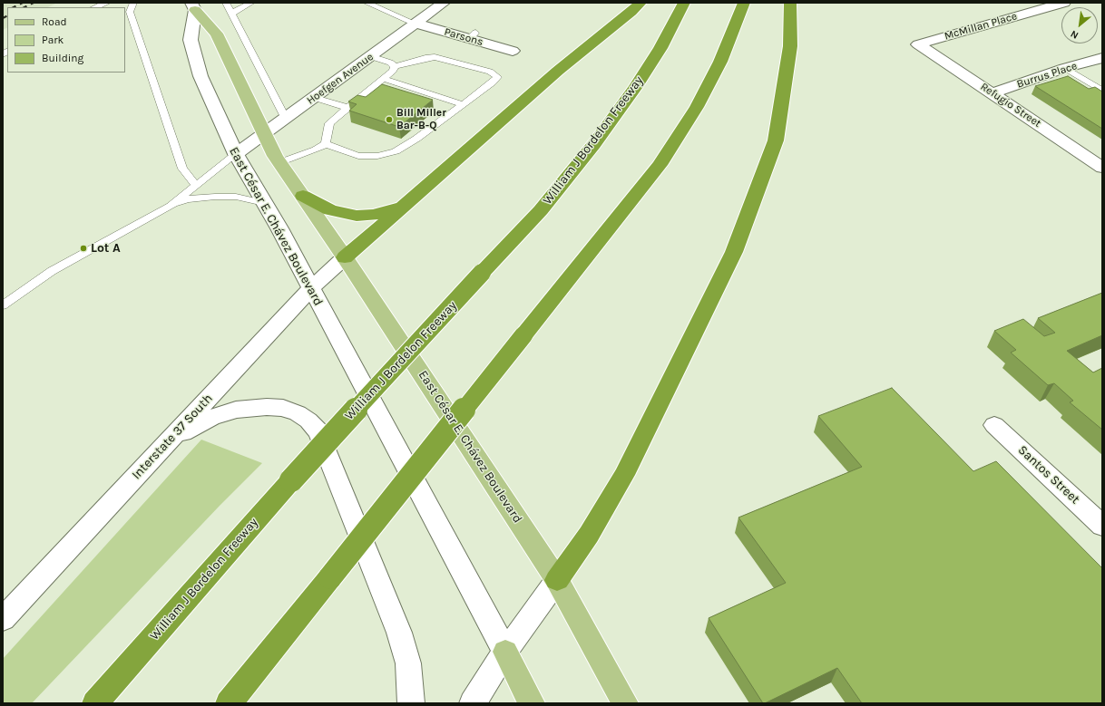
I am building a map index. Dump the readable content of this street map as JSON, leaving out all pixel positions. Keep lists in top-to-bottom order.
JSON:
{
  "streets": {
    "highway": ["William J Bordelon Freeway"],
    "main road": [
      "McMillan Place",
      "Parsons",
      "Burrus Place",
      "Hoefgen Avenue",
      "Refugio Street",
      "East César E. Chávez Boulevard",
      "Interstate 37 South",
      "Santos Street"
    ]
  },
  "crossings": [
    ["McMillan Place", "Refugio Street"],
    ["Parsons", "Hoefgen Avenue"],
    ["Burrus Place", "Refugio Street"],
    ["Hoefgen Avenue", "East César E. Chávez Boulevard"],
    ["East César E. Chávez Boulevard", "Interstate 37 South"]
  ],
  "places": ["Bill Miller Bar-B-Q", "Lot A"],
  "legend": ["Road", "Park", "Building"],
  "north": "bottom left"
}
